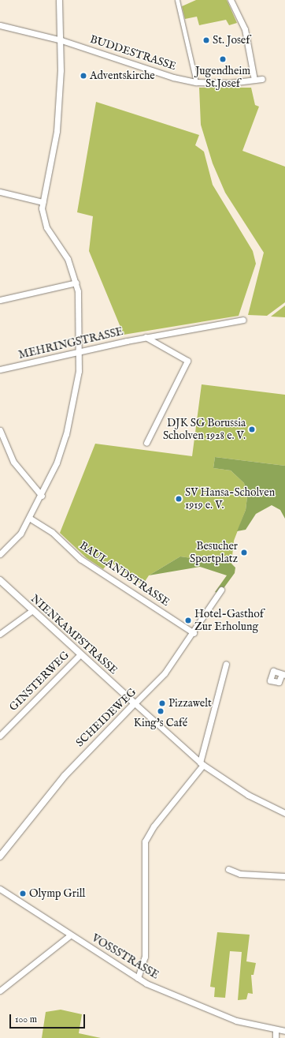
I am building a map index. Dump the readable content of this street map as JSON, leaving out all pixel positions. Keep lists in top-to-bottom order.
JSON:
{
  "streets": {
    "street": [
      "BUDDESTRASSE",
      "MEHRINGSTRASSE",
      "BAULANDSTRASSE",
      "NIENKAMPSTRASSE",
      "GINSTERWEG",
      "SCHEIDEWEG",
      "VOSSSTRASSE"
    ]
  },
  "crossings": [
    ["BAULANDSTRASSE", "SCHEIDEWEG"],
    ["NIENKAMPSTRASSE", "GINSTERWEG"],
    ["NIENKAMPSTRASSE", "SCHEIDEWEG"]
  ],
  "places": [
    "St. Josef",
    "Jugendheim St.Josef",
    "Adventskirche",
    "DJK SG Borussia Scholven 1928 e. V.",
    "SV Hansa-Scholven 1919 e. V.",
    "Besucher Sportplatz",
    "Hotel-Gasthof Zur Erholung",
    "Pizzawelt",
    "King's Café",
    "Olymp Grill"
  ],
  "scale_bar": "100 m"
}
